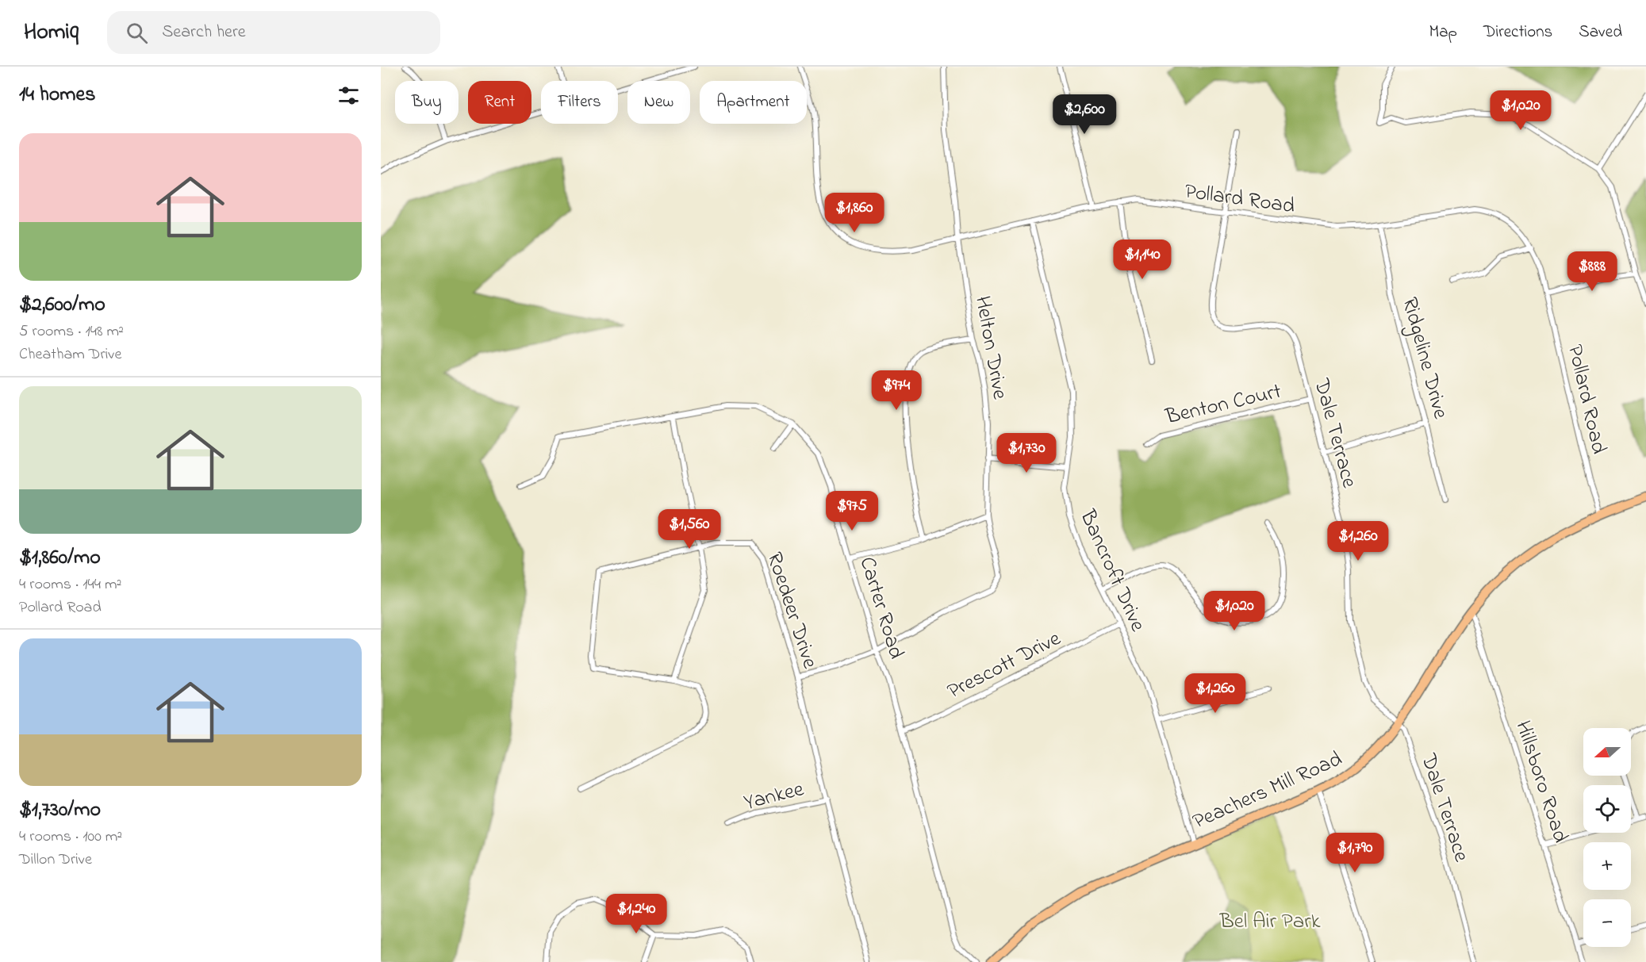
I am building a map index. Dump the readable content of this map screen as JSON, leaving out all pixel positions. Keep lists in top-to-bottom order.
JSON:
{
  "streets": {
    "main road": ["Peachers Mill Road"],
    "street": [
      "Pollard Road",
      "Helton Drive",
      "Ridgeline Drive",
      "Benton Court",
      "Dale Terrace",
      "Bancroft Drive",
      "Carter Road",
      "Roedeer Drive",
      "Prescott Drive",
      "Hillsboro Road",
      "Yankee"
    ]
  },
  "crossings": [
    ["Pollard Road", "Helton Drive"],
    ["Pollard Road", "Ridgeline Drive"],
    ["Pollard Road", "Dale Terrace"],
    ["Pollard Road", "Bancroft Drive"],
    ["Pollard Road", "Peachers Mill Road"],
    ["Helton Drive", "Carter Road"],
    ["Helton Drive", "Roedeer Drive"],
    ["Benton Court", "Dale Terrace"],
    ["Dale Terrace", "Peachers Mill Road"],
    ["Bancroft Drive", "Prescott Drive"],
    ["Bancroft Drive", "Peachers Mill Road"],
    ["Carter Road", "Prescott Drive"],
    ["Roedeer Drive", "Yankee"],
    ["Hillsboro Road", "Peachers Mill Road"]
  ],
  "parks": ["Bel Air Park"],
  "north": "left",
  "page": {
    "header": "Homiq",
    "search": "Search here",
    "nav": ["Map", "Directions", "Saved"],
    "heading": "14 homes",
    "chip": [
      "Buy",
      "Rent",
      "Filters",
      "New",
      "Apartment"
    ],
    "price": [
      "$1,020",
      "$2,600",
      "$1,860",
      "$1,140",
      "$888",
      "$974",
      "$1,730",
      "$975",
      "$1,560",
      "$1,260",
      "$1,020",
      "$1,260",
      "$1,790",
      "$1,240"
    ],
    "list": [
      {
        "name": "$2,600/mo",
        "note": "5 rooms · 148 m² · Cheatham Drive"
      },
      {
        "name": "$1,860/mo",
        "note": "4 rooms · 144 m² · Pollard Road"
      },
      {
        "name": "$1,730/mo",
        "note": "4 rooms · 100 m² · Dillon Drive"
      }
    ],
    "map_buttons": ["+", "−"]
  }
}
